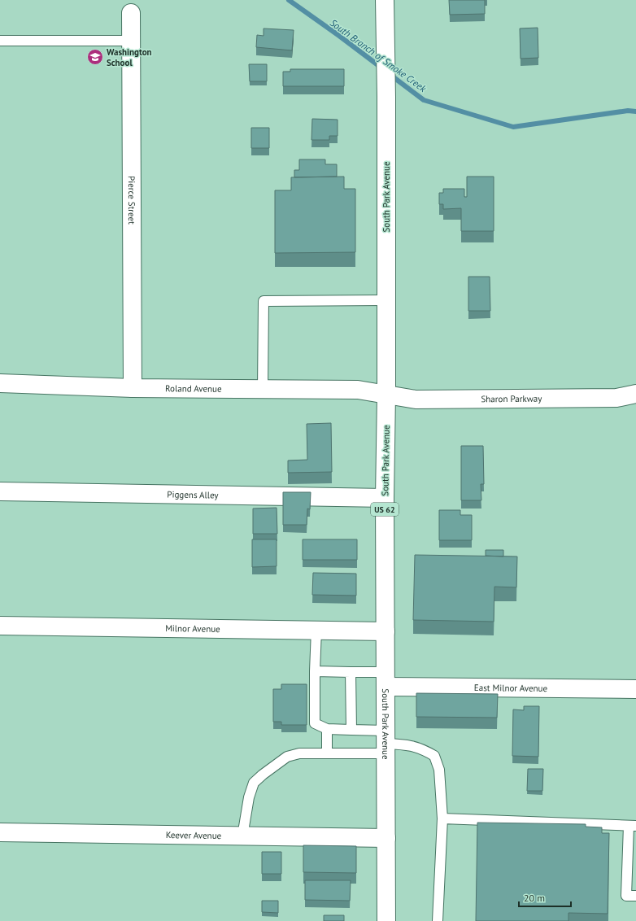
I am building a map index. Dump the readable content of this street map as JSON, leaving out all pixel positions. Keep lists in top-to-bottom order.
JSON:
{
  "streets": {
    "street": [
      "South Park Avenue",
      "Pierce Street",
      "Roland Avenue",
      "Sharon Parkway",
      "Piggens Alley",
      "US 62",
      "Milnor Avenue",
      "East Milnor Avenue",
      "Keever Avenue"
    ]
  },
  "crossings": [
    ["South Park Avenue", "Roland Avenue"],
    ["South Park Avenue", "Sharon Parkway"],
    ["South Park Avenue", "Piggens Alley"],
    ["South Park Avenue", "Milnor Avenue"],
    ["South Park Avenue", "East Milnor Avenue"],
    ["South Park Avenue", "Keever Avenue"],
    ["Pierce Street", "Roland Avenue"],
    ["Roland Avenue", "Sharon Parkway"]
  ],
  "water": ["South Branch of Smoke Creek"],
  "places": {
    "school or university": ["Washington School"]
  },
  "scale_bar": "20 m"
}
